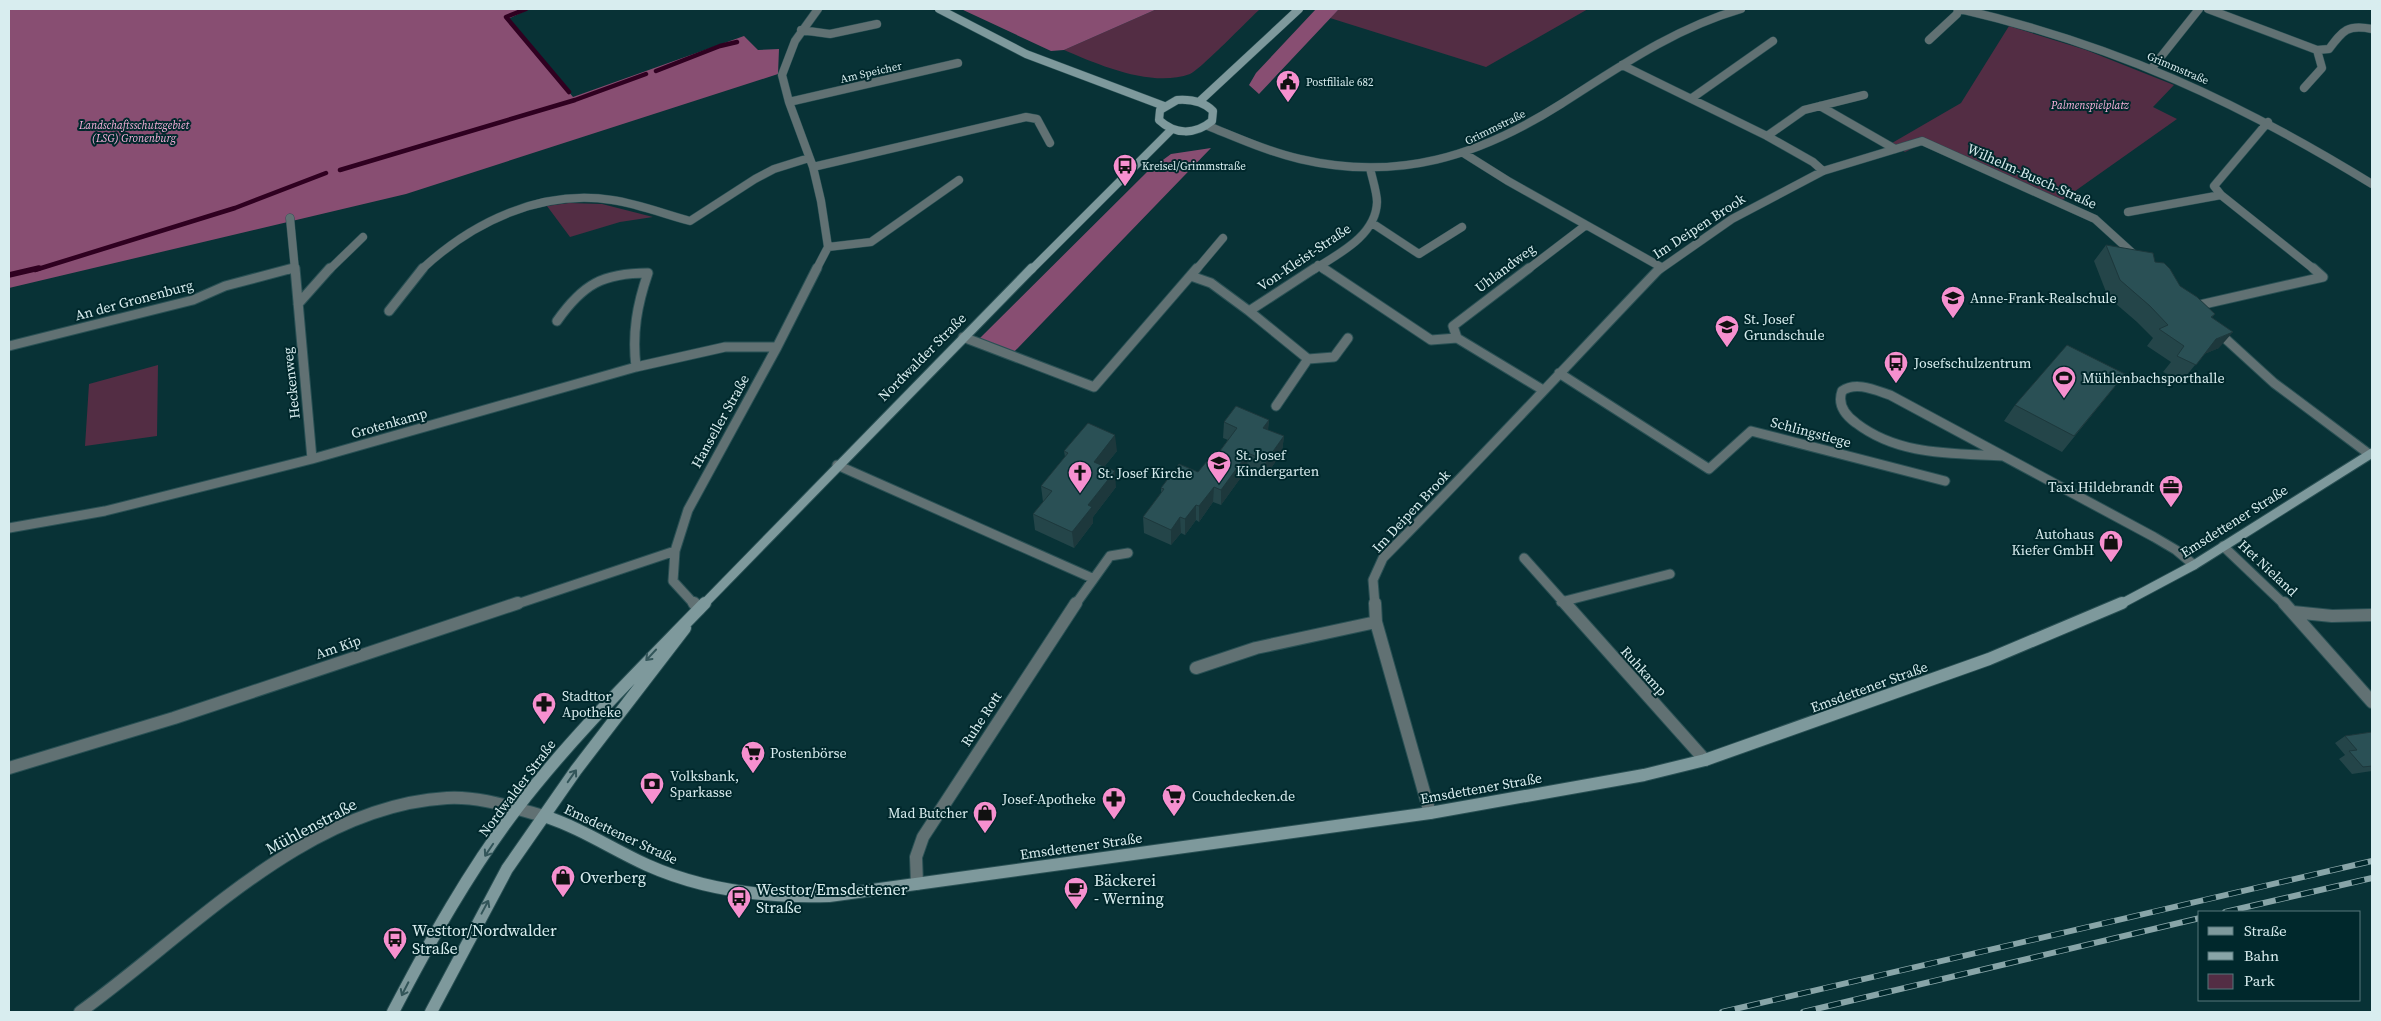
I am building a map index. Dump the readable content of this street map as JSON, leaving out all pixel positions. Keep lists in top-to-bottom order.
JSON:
{
  "streets": {
    "main road": ["Nordwalder Straße", "Emsdettener Straße"],
    "street": [
      "Grimmstraße",
      "Am Speicher",
      "Wilhelm-Busch-Straße",
      "Im Deipen Brook",
      "Von-Kleist-Straße",
      "Uhlandweg",
      "An der Gronenburg",
      "Heckenweg",
      "Hanseller Straße",
      "Grotenkamp",
      "Schlingstiege",
      "Het Nieland",
      "Am Kip",
      "Ruhkamp",
      "Ruhe Rott",
      "Mühlenstraße"
    ]
  },
  "crossings": [
    ["Grimmstraße", "Von-Kleist-Straße"],
    ["Grimmstraße", "Nordwalder Straße"],
    ["Wilhelm-Busch-Straße", "Im Deipen Brook"],
    ["Im Deipen Brook", "Schlingstiege"],
    ["Im Deipen Brook", "Emsdettener Straße"],
    ["An der Gronenburg", "Heckenweg"],
    ["Nordwalder Straße", "Hanseller Straße"],
    ["Nordwalder Straße", "Emsdettener Straße"],
    ["Nordwalder Straße", "Mühlenstraße"],
    ["Heckenweg", "Grotenkamp"],
    ["Hanseller Straße", "Grotenkamp"],
    ["Hanseller Straße", "Am Kip"],
    ["Schlingstiege", "Emsdettener Straße"],
    ["Emsdettener Straße", "Het Nieland"],
    ["Emsdettener Straße", "Ruhkamp"],
    ["Emsdettener Straße", "Ruhe Rott"],
    ["Emsdettener Straße", "Mühlenstraße"]
  ],
  "parks": ["Palmenspielplatz", "Landschaftsschutzgebiet (LSG) Gronenburg"],
  "places": {
    "public building": ["Postfiliale 682"],
    "bus stop": [
      "Kreisel/Grimmstraße",
      "Josefschulzentrum",
      "Westtor/Emsdettener Straße",
      "Westtor/Nordwalder Straße"
    ],
    "school or university": ["Anne-Frank-Realschule", "St. Josef Grundschule", "St. Josef Kindergarten"],
    "sports": ["Mühlenbachsporthalle"],
    "church": ["St. Josef Kirche"],
    "office": ["Taxi Hildebrandt"],
    "shop": ["Autohaus Kiefer GmbH", "Mad Butcher", "Overberg"],
    "pharmacy": ["Stadttor Apotheke", "Josef-Apotheke"],
    "supermarket": ["Postenbörse", "Couchdecken.de"],
    "bank": ["Volksbank, Sparkasse"],
    "cafe": ["Bäckerei - Werning"]
  },
  "legend": ["Straße", "Bahn", "Park"]
}
